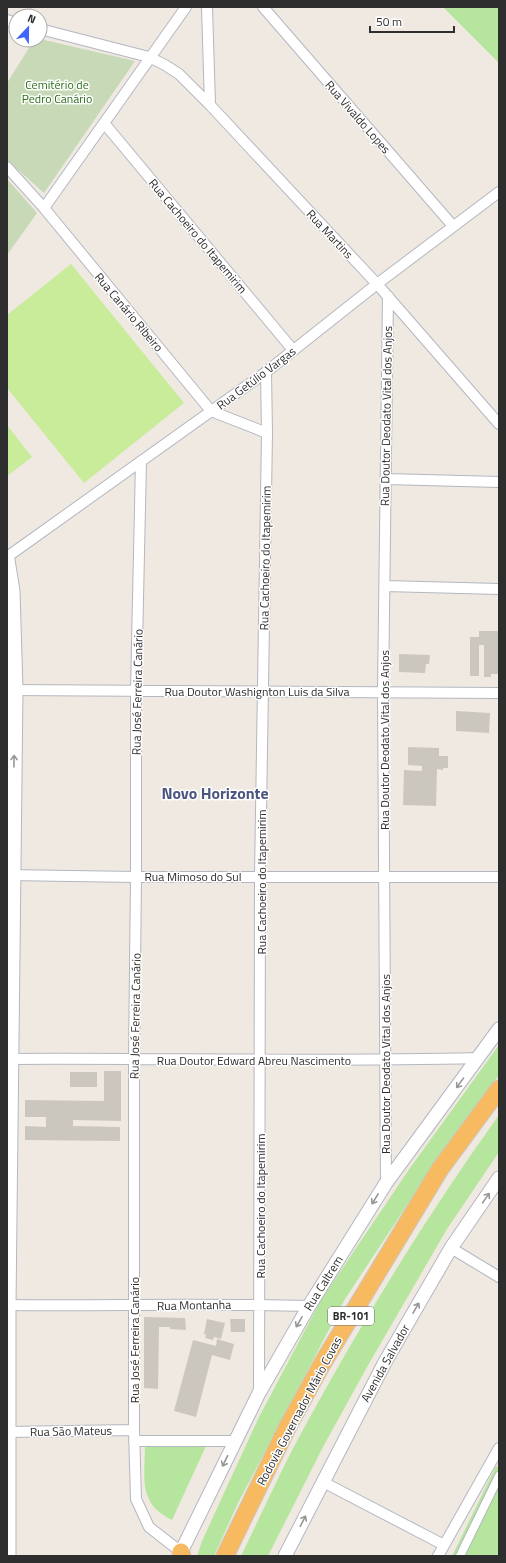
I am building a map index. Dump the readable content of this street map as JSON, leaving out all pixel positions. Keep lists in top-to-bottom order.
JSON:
{
  "streets": {
    "highway": ["BR-101", "Rodovia Governador Mário Covas"],
    "street": [
      "Rua Vivaldo Lopes",
      "Rua Martins",
      "Rua Cachoeiro do Itapemirim",
      "Rua Canário Ribeiro",
      "Rua Getúlio Vargas",
      "Rua Doutor Deodato Vital dos Anjos",
      "Rua Doutor Washignton Luis da Silva",
      "Rua José Ferreira Canário",
      "Rua Mimoso do Sul",
      "Rua Doutor Edward Abreu Nascimento",
      "Rua Caltrem",
      "Rua Montanha",
      "Avenida Salvador",
      "Rua São Mateus"
    ]
  },
  "crossings": [
    ["Rua Vivaldo Lopes", "Rua Getúlio Vargas"],
    ["Rua Martins", "Rua Getúlio Vargas"],
    ["Rua Martins", "Rua Doutor Deodato Vital dos Anjos"],
    ["Rua Cachoeiro do Itapemirim", "Rua Canário Ribeiro"],
    ["Rua Cachoeiro do Itapemirim", "Rua Getúlio Vargas"],
    ["Rua Cachoeiro do Itapemirim", "Rua Doutor Washignton Luis da Silva"],
    ["Rua Cachoeiro do Itapemirim", "Rua Mimoso do Sul"],
    ["Rua Cachoeiro do Itapemirim", "Rua Doutor Edward Abreu Nascimento"],
    ["Rua Cachoeiro do Itapemirim", "Rua Caltrem"],
    ["Rua Cachoeiro do Itapemirim", "Rua Montanha"],
    ["Rua Canário Ribeiro", "Rua Getúlio Vargas"],
    ["Rua Getúlio Vargas", "Rua José Ferreira Canário"],
    ["Rua Doutor Deodato Vital dos Anjos", "Rua Doutor Washignton Luis da Silva"],
    ["Rua Doutor Deodato Vital dos Anjos", "Rua Mimoso do Sul"],
    ["Rua Doutor Deodato Vital dos Anjos", "Rua Doutor Edward Abreu Nascimento"],
    ["Rua Doutor Deodato Vital dos Anjos", "Rua Caltrem"],
    ["Rua Doutor Washignton Luis da Silva", "Rua José Ferreira Canário"],
    ["Rua José Ferreira Canário", "Rua Mimoso do Sul"],
    ["Rua José Ferreira Canário", "Rua Doutor Edward Abreu Nascimento"],
    ["Rua José Ferreira Canário", "Rua Caltrem"],
    ["Rua José Ferreira Canário", "Rua Montanha"],
    ["Rua José Ferreira Canário", "Rua São Mateus"],
    ["Rua Doutor Edward Abreu Nascimento", "Rua Caltrem"],
    ["Rua Caltrem", "Rua Montanha"]
  ],
  "one_way": ["Rua Caltrem", "Avenida Salvador"],
  "districts": ["Novo Horizonte"],
  "parks": ["Cemitério de Pedro Canário"],
  "scale_bar": "50 m",
  "north": "top"
}
